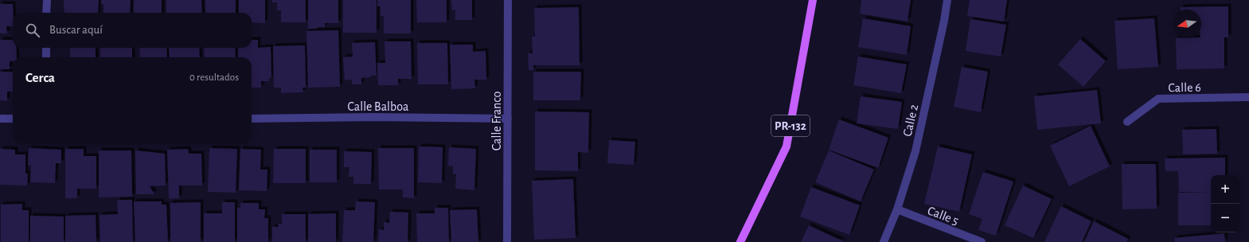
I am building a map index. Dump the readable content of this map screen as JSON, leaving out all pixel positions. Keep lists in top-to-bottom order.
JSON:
{
  "streets": {
    "main road": ["PR-132"],
    "street": [
      "Calle 6",
      "Calle Balboa",
      "Calle 2",
      "Calle Franco",
      "Calle 5"
    ]
  },
  "crossings": [
    ["Calle Balboa", "Calle Franco"],
    ["Calle 2", "Calle 5"]
  ],
  "north": "left",
  "page": {
    "search": "Buscar aquí",
    "heading": ["Cerca", "0 resultados"],
    "map_buttons": ["+", "−"]
  }
}
